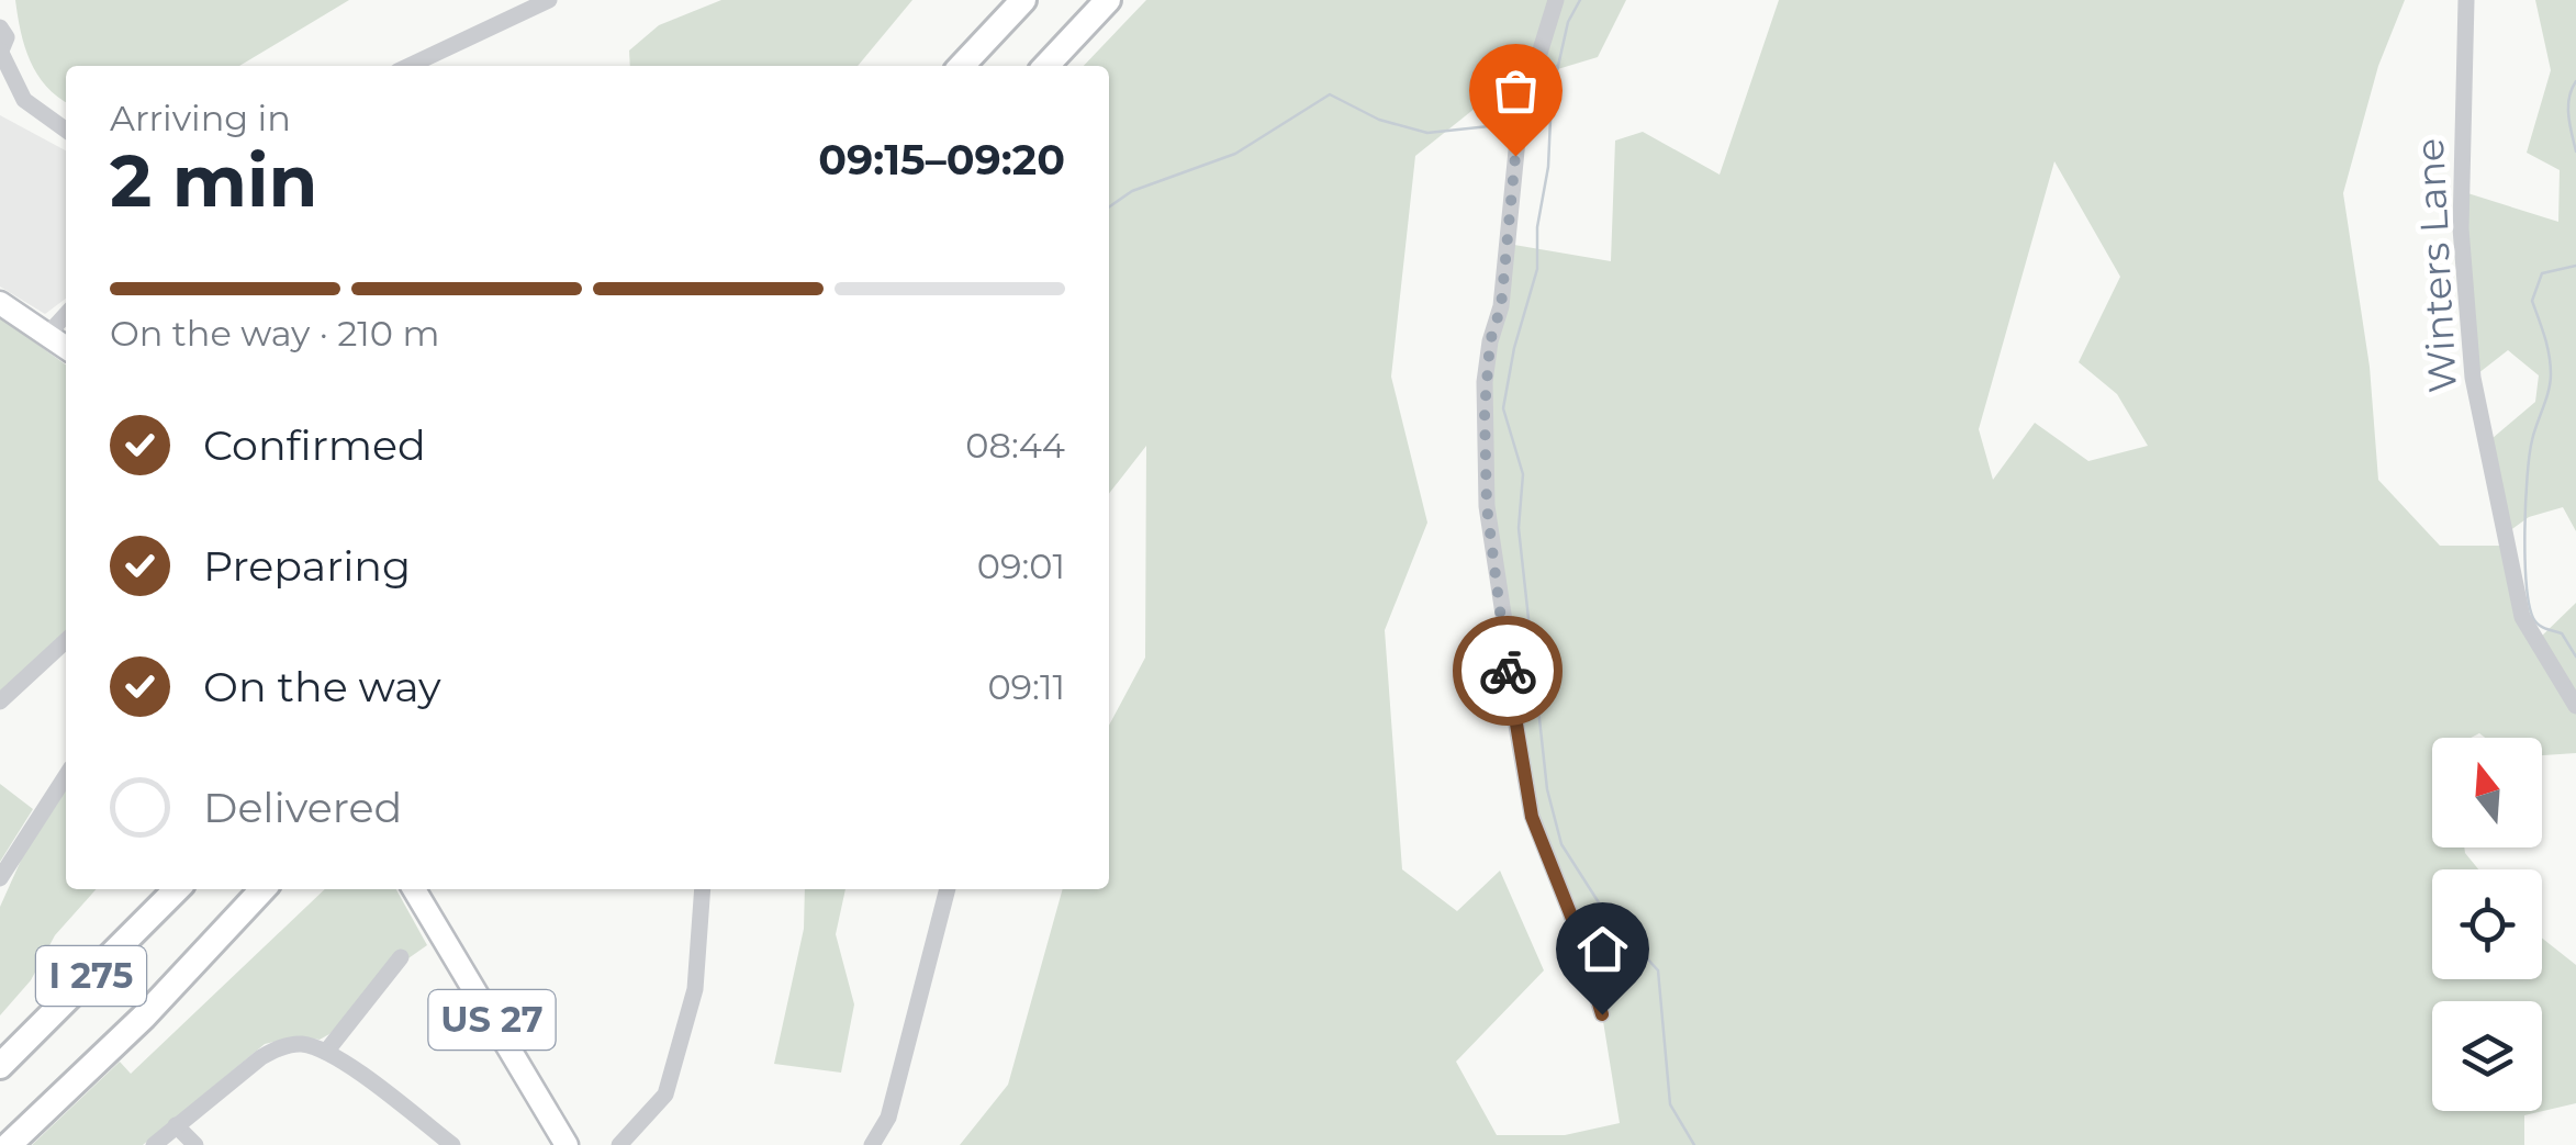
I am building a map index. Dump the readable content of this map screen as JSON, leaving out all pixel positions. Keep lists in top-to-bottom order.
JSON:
{
  "streets": {
    "highway": ["I 275"],
    "main road": ["US 27"],
    "street": ["Winters Lane"]
  },
  "north": "top",
  "page": {
    "heading": ["2 min", "Arriving in", "09:15–09:20"],
    "bar": "On the way · 210 m",
    "list": [
      ["Confirmed", "08:44"],
      ["Preparing", "09:01"],
      ["On the way", "09:11"],
      "Delivered"
    ]
  }
}
